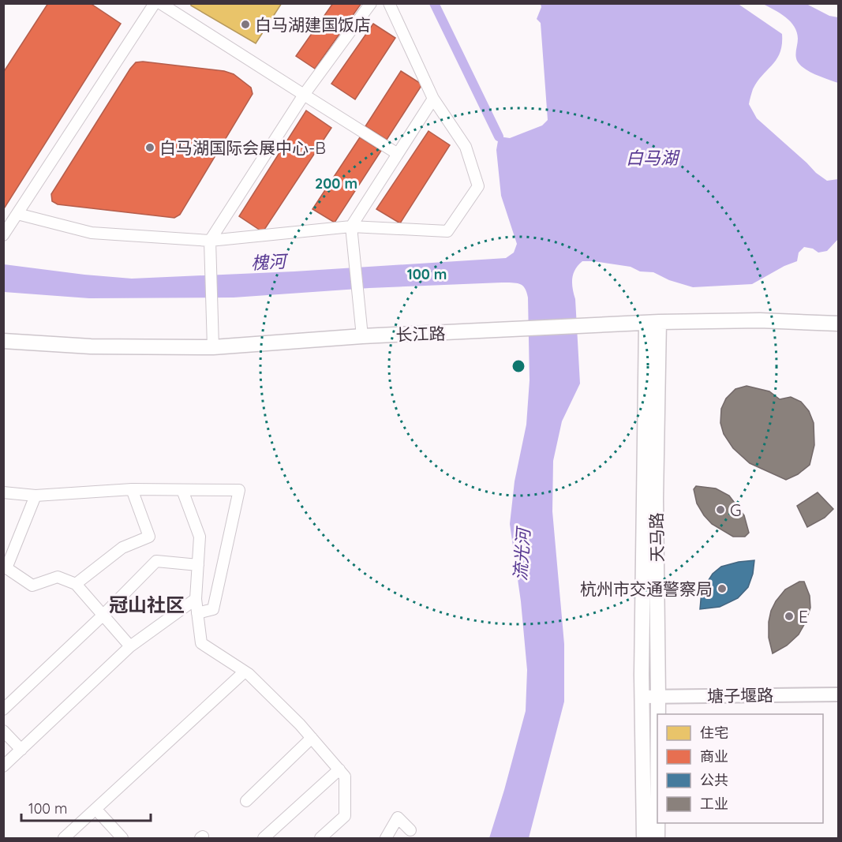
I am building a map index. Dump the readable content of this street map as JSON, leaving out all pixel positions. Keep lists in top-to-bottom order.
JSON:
{
  "streets": {
    "main road": ["长江路", "天马路"],
    "street": ["塘子堰路"]
  },
  "crossings": [
    ["长江路", "天马路"],
    ["天马路", "塘子堰路"]
  ],
  "districts": ["冠山社区"],
  "water": ["白马湖", "槐河", "流光河"],
  "places": [
    "白马湖建国饭店",
    "白马湖国际会展中心-B",
    "G",
    "杭州市交通警察局",
    "E"
  ],
  "legend": [
    "住宅",
    "商业",
    "公共",
    "工业"
  ],
  "scale_bar": "100 m",
  "rings": ["200 m", "100 m"]
}
